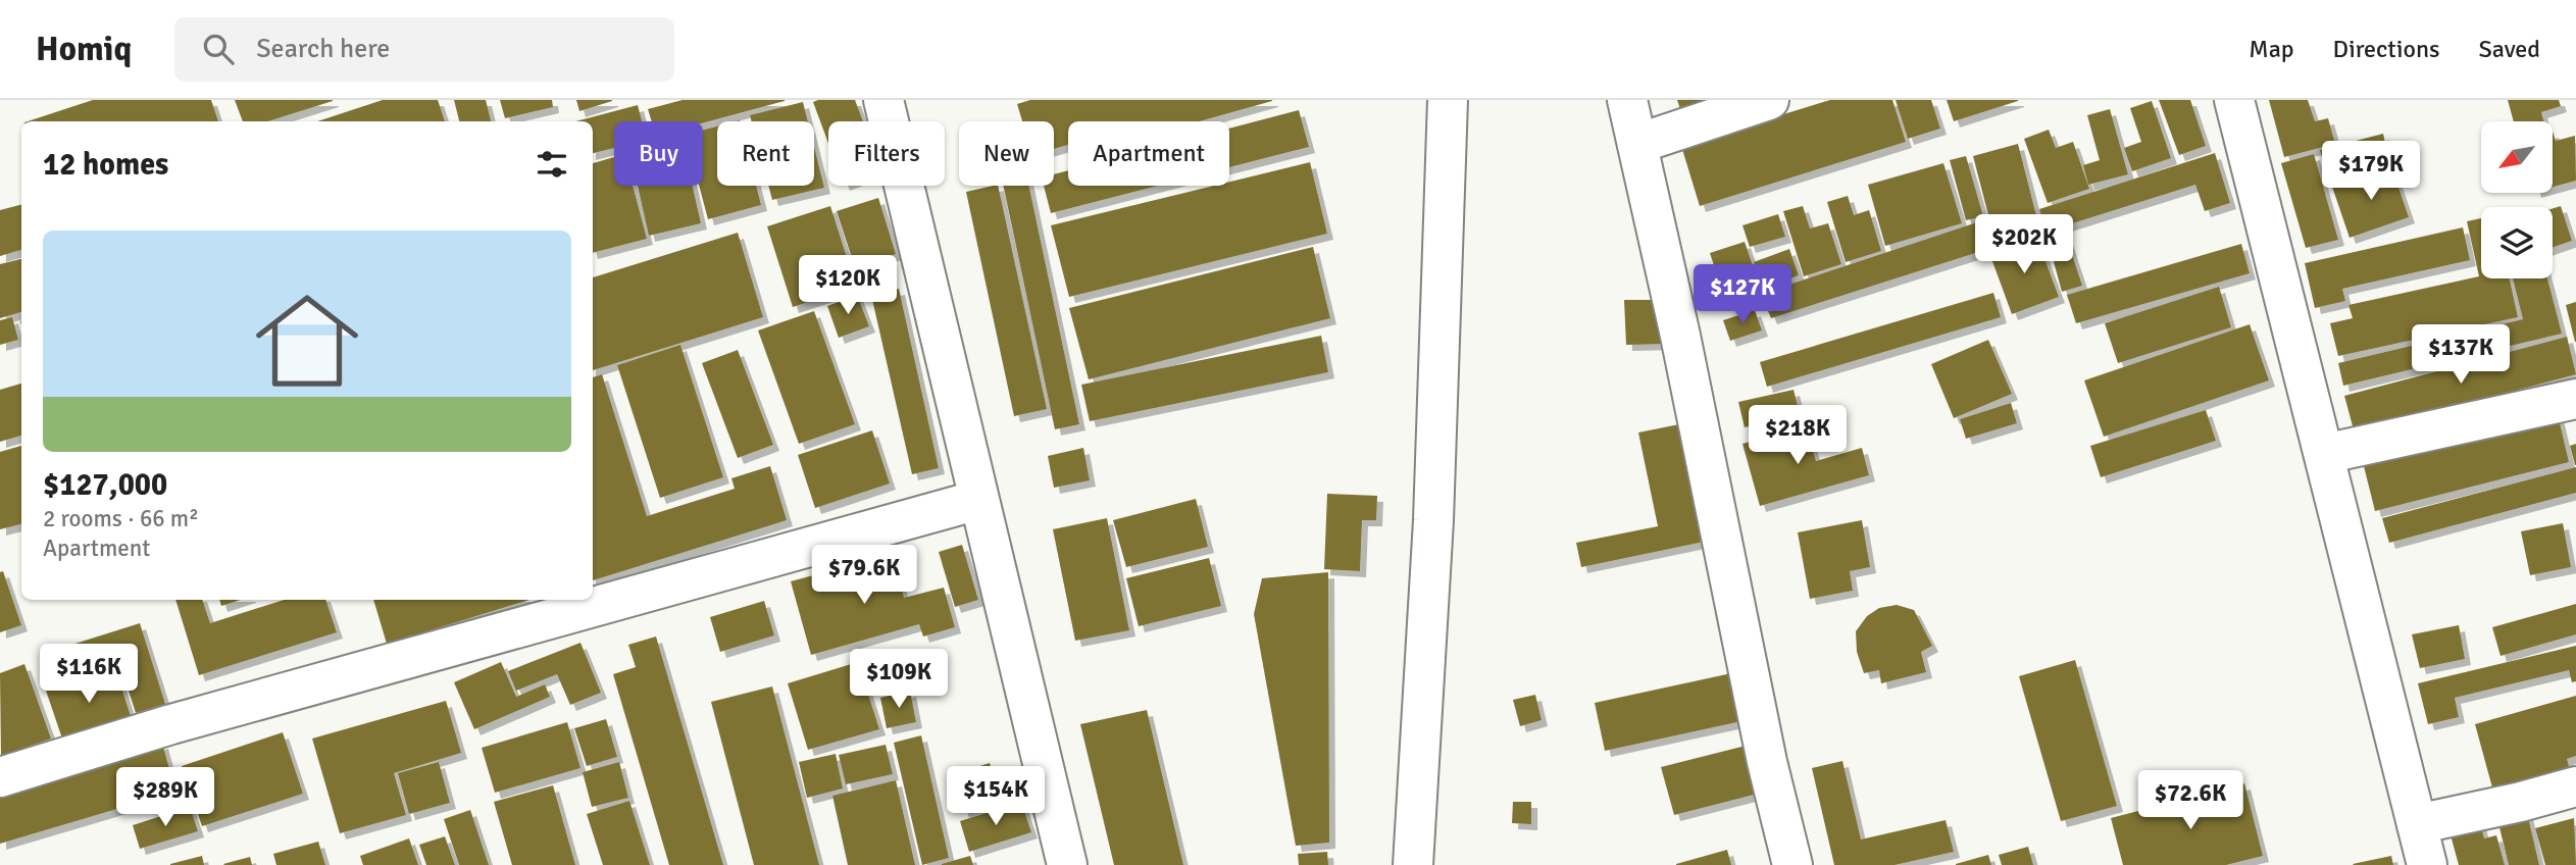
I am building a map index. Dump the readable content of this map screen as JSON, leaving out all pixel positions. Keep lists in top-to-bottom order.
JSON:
{
  "north": "bottom left",
  "page": {
    "header": "Homiq",
    "search": "Search here",
    "nav": ["Map", "Directions", "Saved"],
    "chip": [
      "Buy",
      "Rent",
      "Filters",
      "New",
      "Apartment"
    ],
    "heading": "12 homes",
    "price": [
      "$179K",
      "$202K",
      "$120K",
      "$127K",
      "$137K",
      "$218K",
      "$79.6K",
      "$116K",
      "$109K",
      "$154K",
      "$289K",
      "$72.6K"
    ],
    "list": [
      {
        "name": "$127,000",
        "note": "2 rooms · 66 m² · Apartment"
      }
    ]
  }
}
